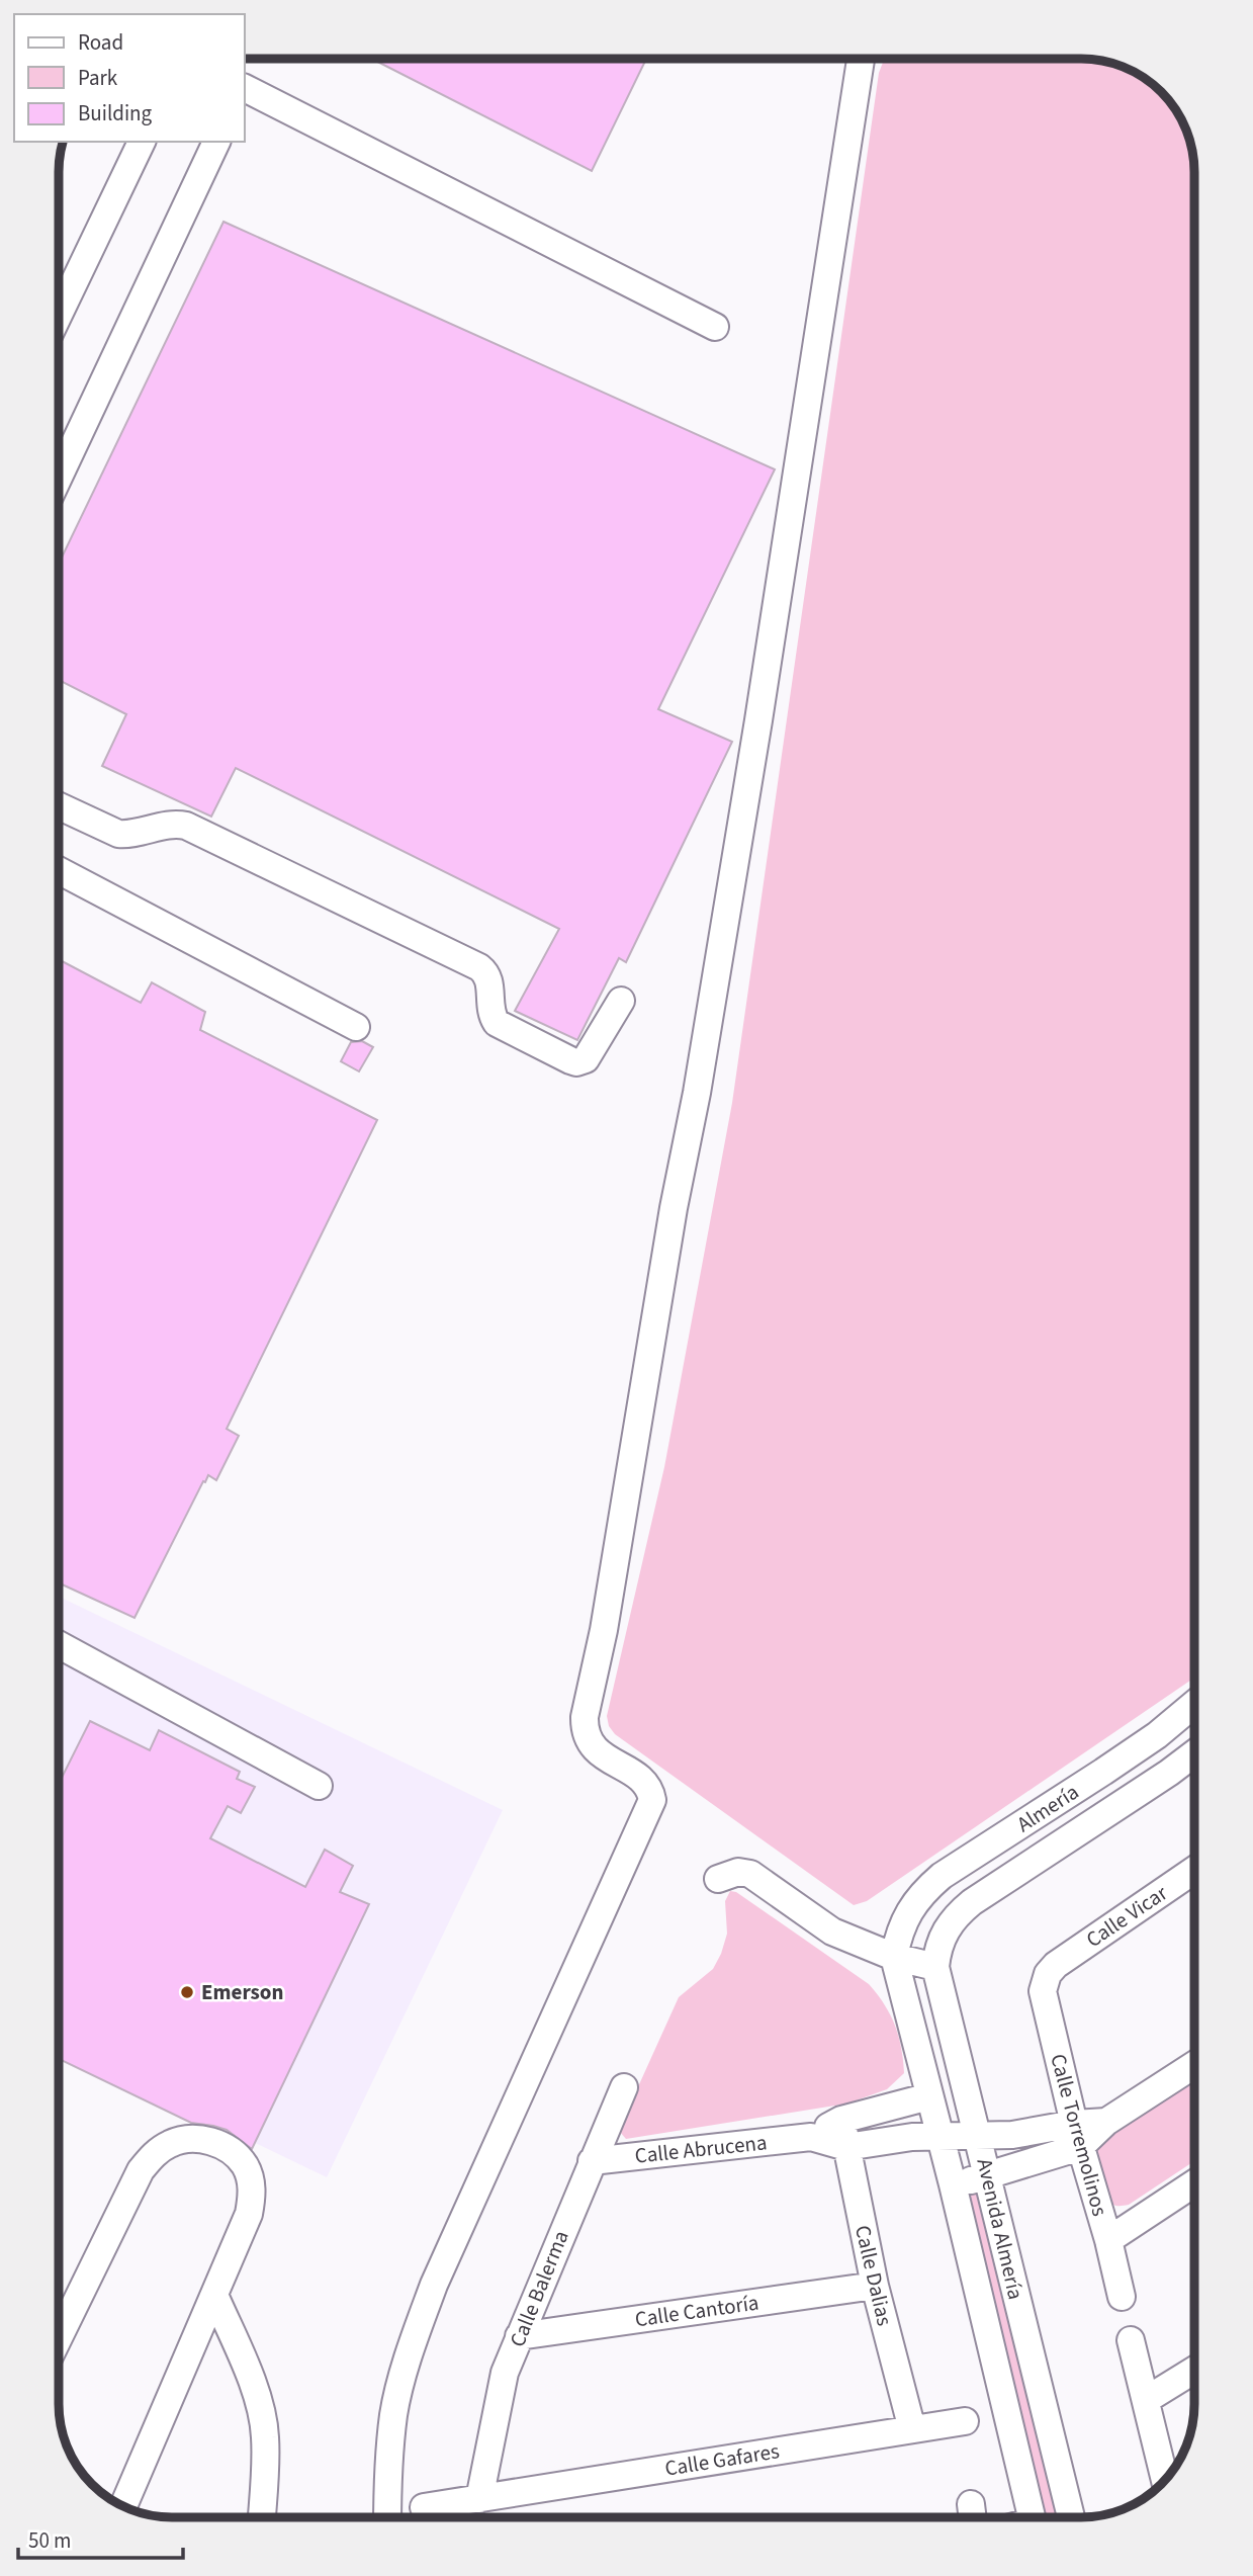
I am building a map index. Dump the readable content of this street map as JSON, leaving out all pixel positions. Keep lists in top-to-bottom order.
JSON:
{
  "streets": {
    "street": [
      "Almería",
      "Calle Vicar",
      "Calle Torremolinos",
      "Calle Abrucena",
      "Avenida Almería",
      "Calle Dalias",
      "Calle Balerma",
      "Calle Cantoría",
      "Calle Gafares"
    ]
  },
  "crossings": [
    ["Almería", "Avenida Almería"],
    ["Calle Vicar", "Calle Torremolinos"],
    ["Calle Torremolinos", "Calle Abrucena"],
    ["Calle Abrucena", "Avenida Almería"],
    ["Calle Abrucena", "Calle Dalias"],
    ["Calle Abrucena", "Calle Balerma"],
    ["Calle Dalias", "Calle Cantoría"],
    ["Calle Dalias", "Calle Gafares"],
    ["Calle Balerma", "Calle Cantoría"],
    ["Calle Balerma", "Calle Gafares"]
  ],
  "places": ["Emerson"],
  "legend": ["Road", "Park", "Building"],
  "scale_bar": "50 m"
}
